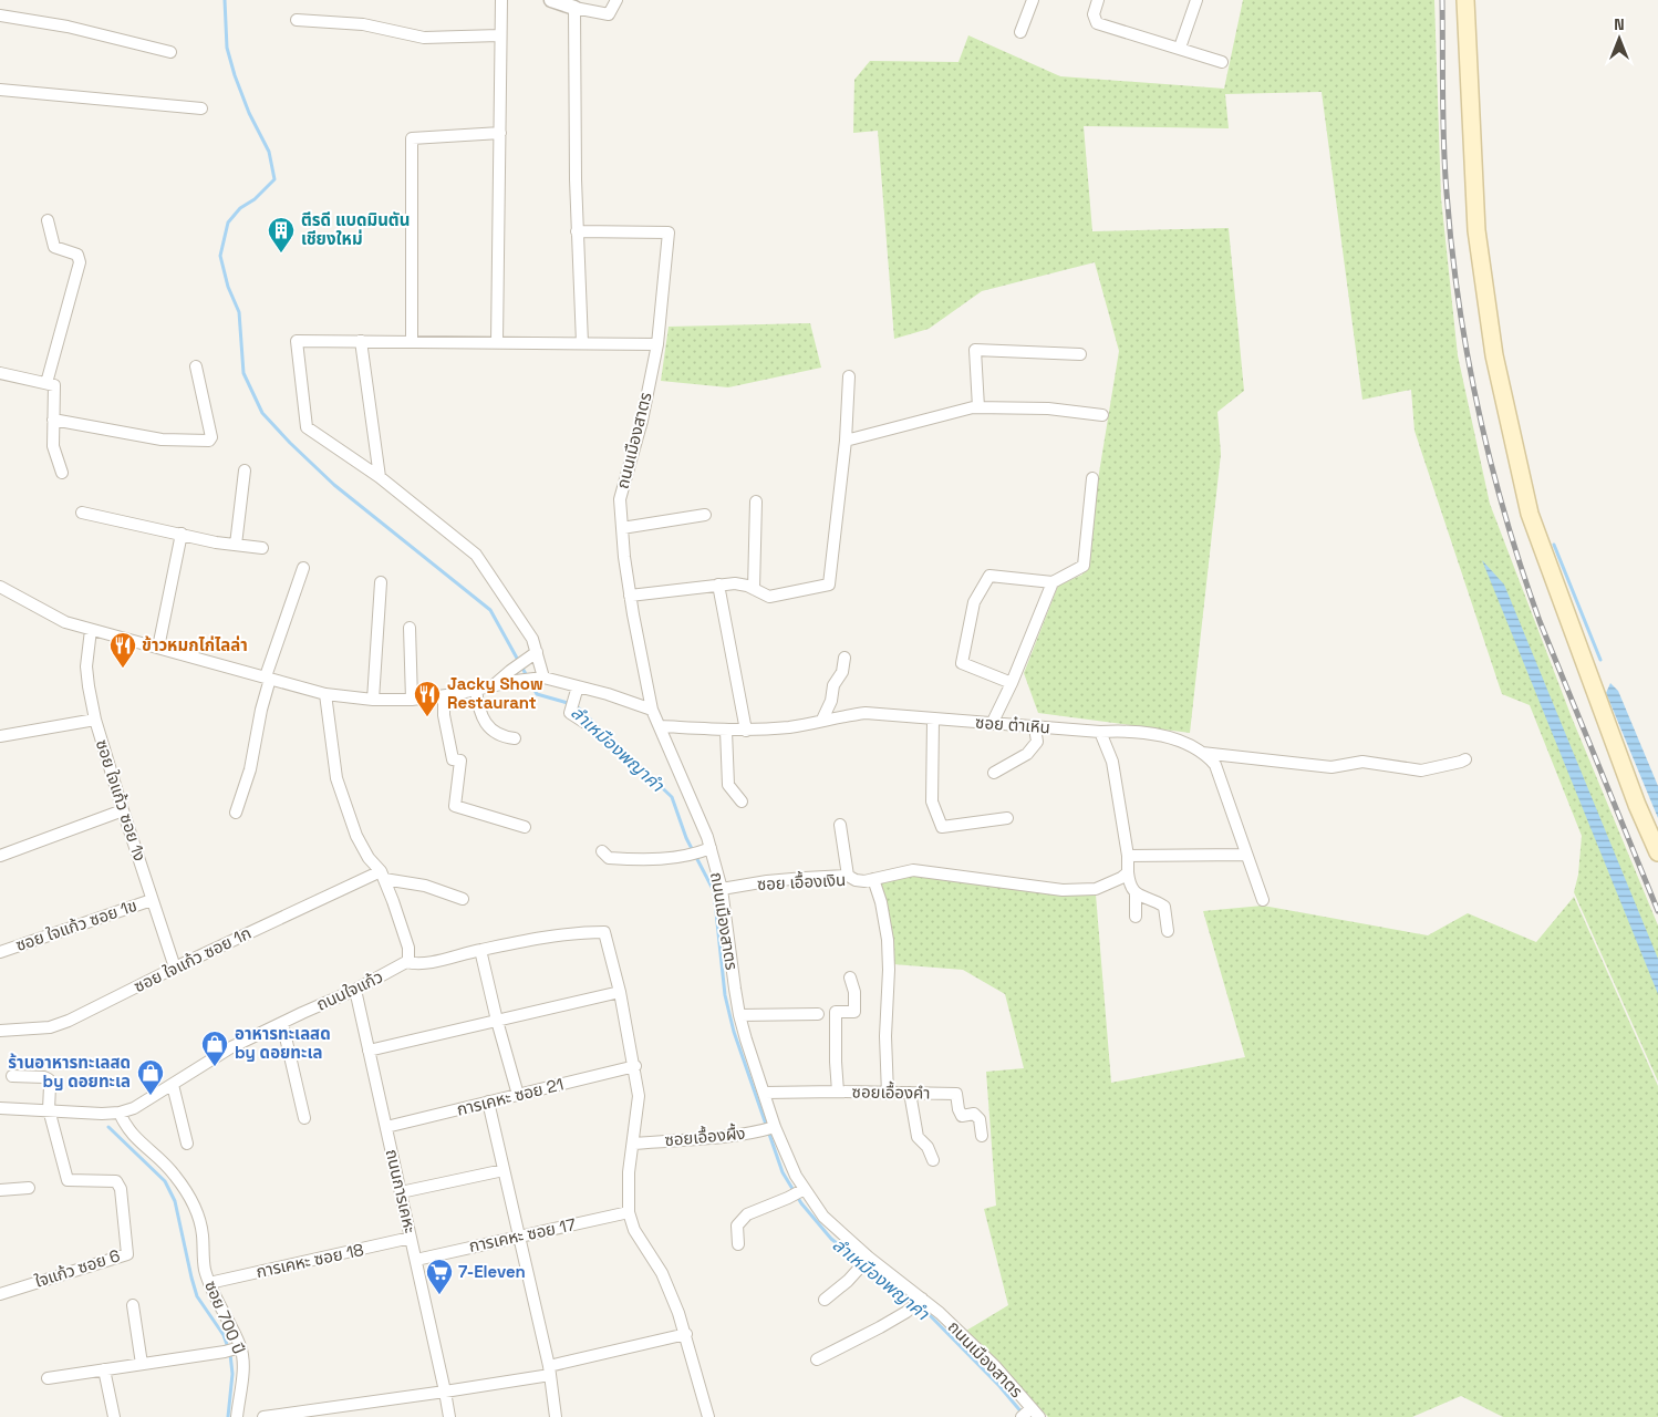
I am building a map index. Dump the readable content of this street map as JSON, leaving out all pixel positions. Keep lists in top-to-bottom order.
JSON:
{
  "streets": {
    "street": [
      "ถนนเมืองสาตร",
      "ซอย ต๋าเหิน",
      "ซอย ใจแก้ว ซอย 1ง",
      "ซอย เอื้องเงิน",
      "ซอย ใจแก้ว ซอย 1ข",
      "ซอย ใจแก้ว ซอย 1ก",
      "ถนนใจแก้ว",
      "ซอยเอื้องคำ",
      "การเคหะ ซอย 21",
      "ซอยเอื้องผื้ง",
      "ถนนการเคหะ",
      "การเคหะ ซอย 17",
      "การเคหะ ซอย 18",
      "ใจแก้ว ซอย 6",
      "ซอย 700 ปี"
    ]
  },
  "crossings": [
    ["ถนนเมืองสาตร", "ซอย ต๋าเหิน"],
    ["ถนนเมืองสาตร", "ซอย เอื้องเงิน"],
    ["ถนนเมืองสาตร", "ซอยเอื้องคำ"],
    ["ถนนเมืองสาตร", "ซอยเอื้องผื้ง"],
    ["ซอย ใจแก้ว ซอย 1ง", "ซอย ใจแก้ว ซอย 1ข"],
    ["ซอย ใจแก้ว ซอย 1ง", "ซอย ใจแก้ว ซอย 1ก"],
    ["ถนนใจแก้ว", "ถนนการเคหะ"],
    ["ถนนใจแก้ว", "ใจแก้ว ซอย 6"],
    ["ถนนใจแก้ว", "ซอย 700 ปี"],
    ["การเคหะ ซอย 21", "ถนนการเคหะ"],
    ["ถนนการเคหะ", "การเคหะ ซอย 17"],
    ["ถนนการเคหะ", "การเคหะ ซอย 18"],
    ["การเคหะ ซอย 18", "ซอย 700 ปี"]
  ],
  "water": ["ลำเหมืองพญาคำ"],
  "places": {
    "building": ["ตีรดี แบดมินตัน เชียงใหม่"],
    "restaurant": ["ข้าวหมกไก่ไลล่า", "Jacky Show Restaurant"],
    "shop": ["อาหารทะเลสด by ดอยทะเล", "ร้านอาหารทะเลสด by ดอยทะเล"],
    "supermarket": ["7-Eleven"]
  },
  "north": "top"
}
